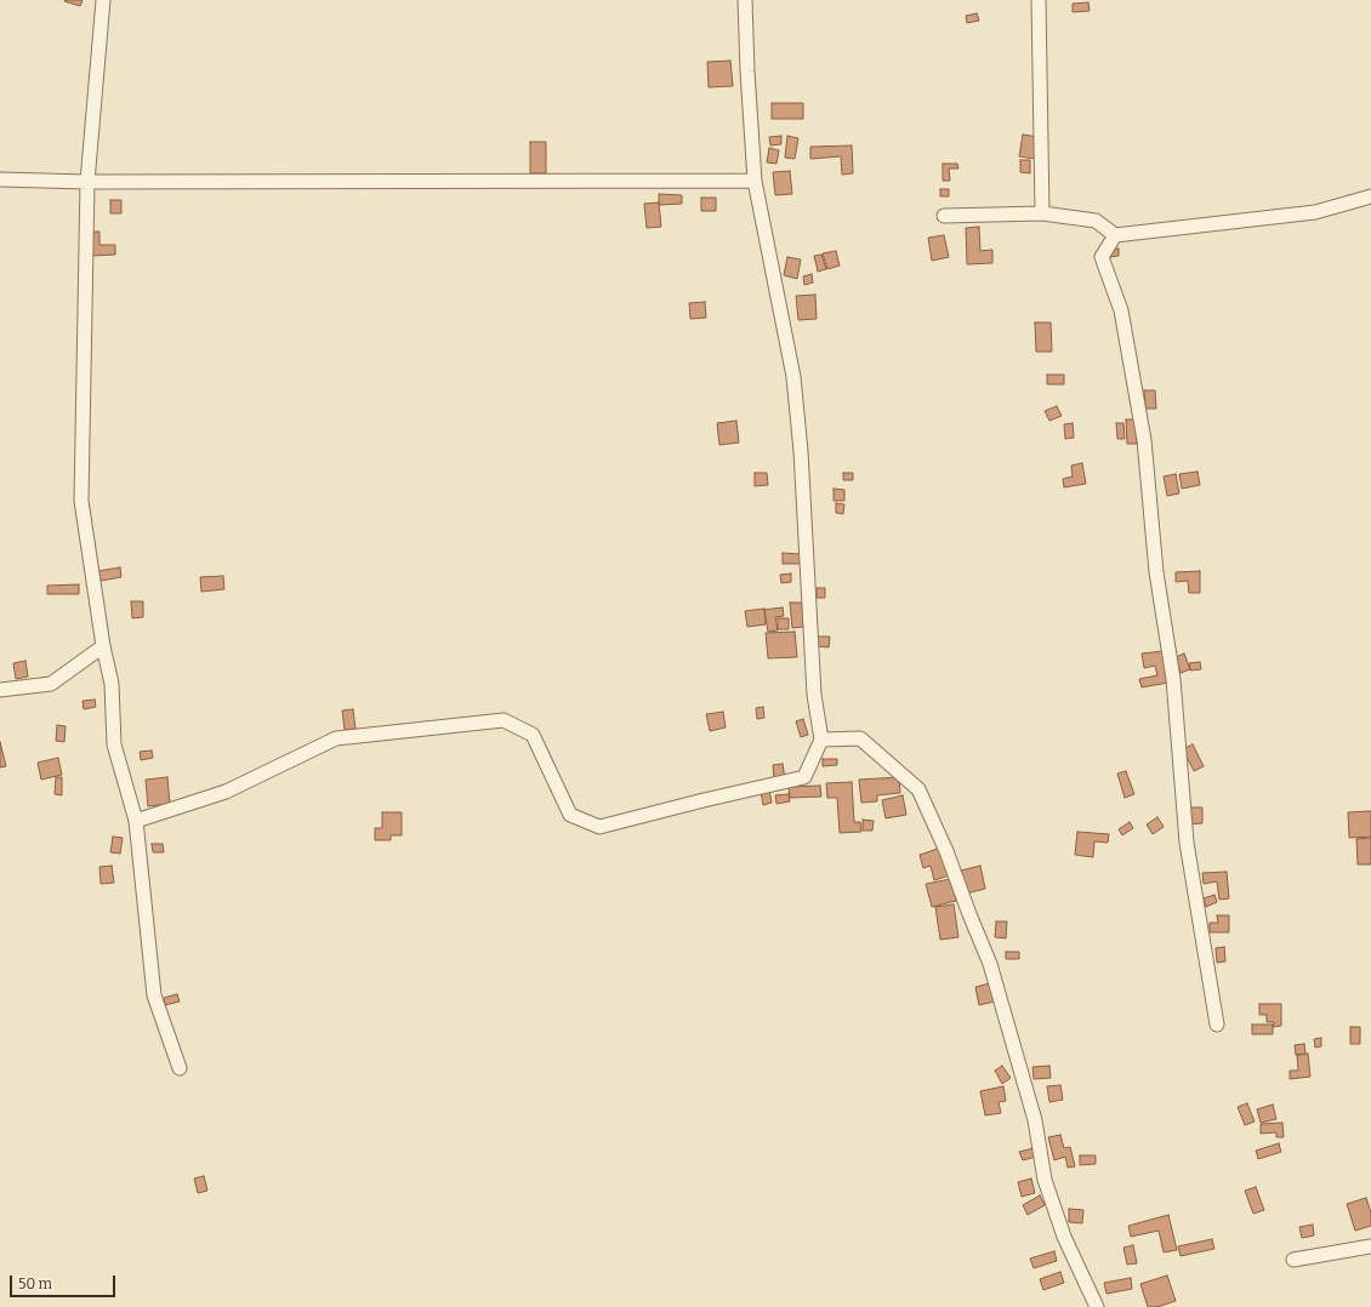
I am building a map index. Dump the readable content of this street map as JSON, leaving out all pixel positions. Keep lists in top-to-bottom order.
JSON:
{
  "scale_bar": "50 m"
}
